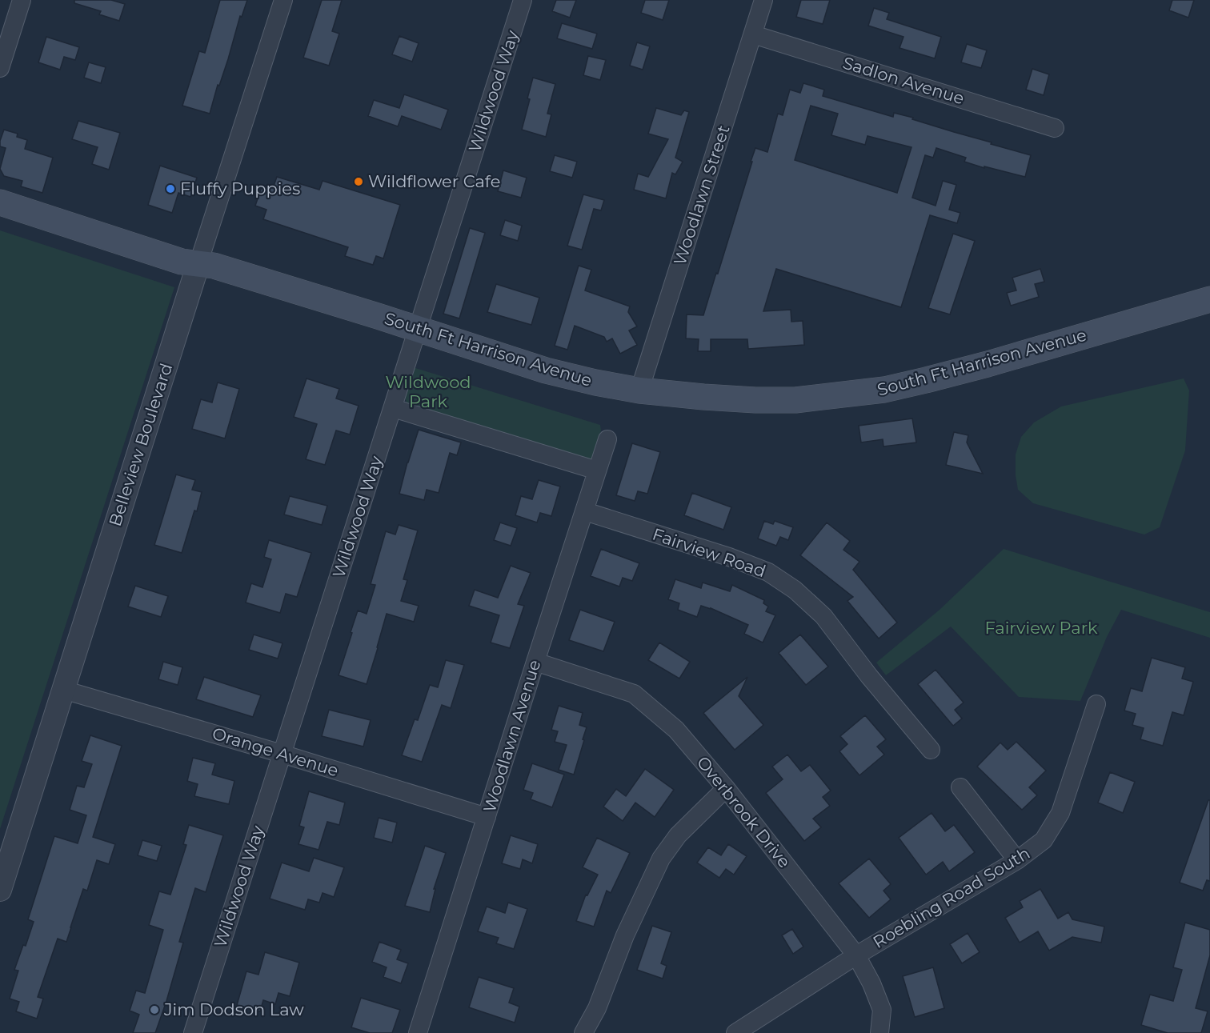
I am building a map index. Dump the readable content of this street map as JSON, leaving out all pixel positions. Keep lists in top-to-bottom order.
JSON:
{
  "streets": {
    "main road": ["South Ft Harrison Avenue"],
    "street": [
      "Sadlon Avenue",
      "Wildwood Way",
      "Woodlawn Street",
      "Belleview Boulevard",
      "Fairview Road",
      "Woodlawn Avenue",
      "Orange Avenue",
      "Overbrook Drive",
      "Roebling Road South"
    ]
  },
  "crossings": [
    ["Sadlon Avenue", "Woodlawn Street"],
    ["Wildwood Way", "South Ft Harrison Avenue"],
    ["Wildwood Way", "Orange Avenue"],
    ["Woodlawn Street", "South Ft Harrison Avenue"],
    ["South Ft Harrison Avenue", "Belleview Boulevard"],
    ["Belleview Boulevard", "Orange Avenue"],
    ["Fairview Road", "Woodlawn Avenue"],
    ["Woodlawn Avenue", "Orange Avenue"],
    ["Woodlawn Avenue", "Overbrook Drive"],
    ["Overbrook Drive", "Roebling Road South"]
  ],
  "parks": ["Wildwood Park", "Fairview Park"],
  "places": ["Wildflower Cafe", "Fluffy Puppies", "Jim Dodson Law"]
}
